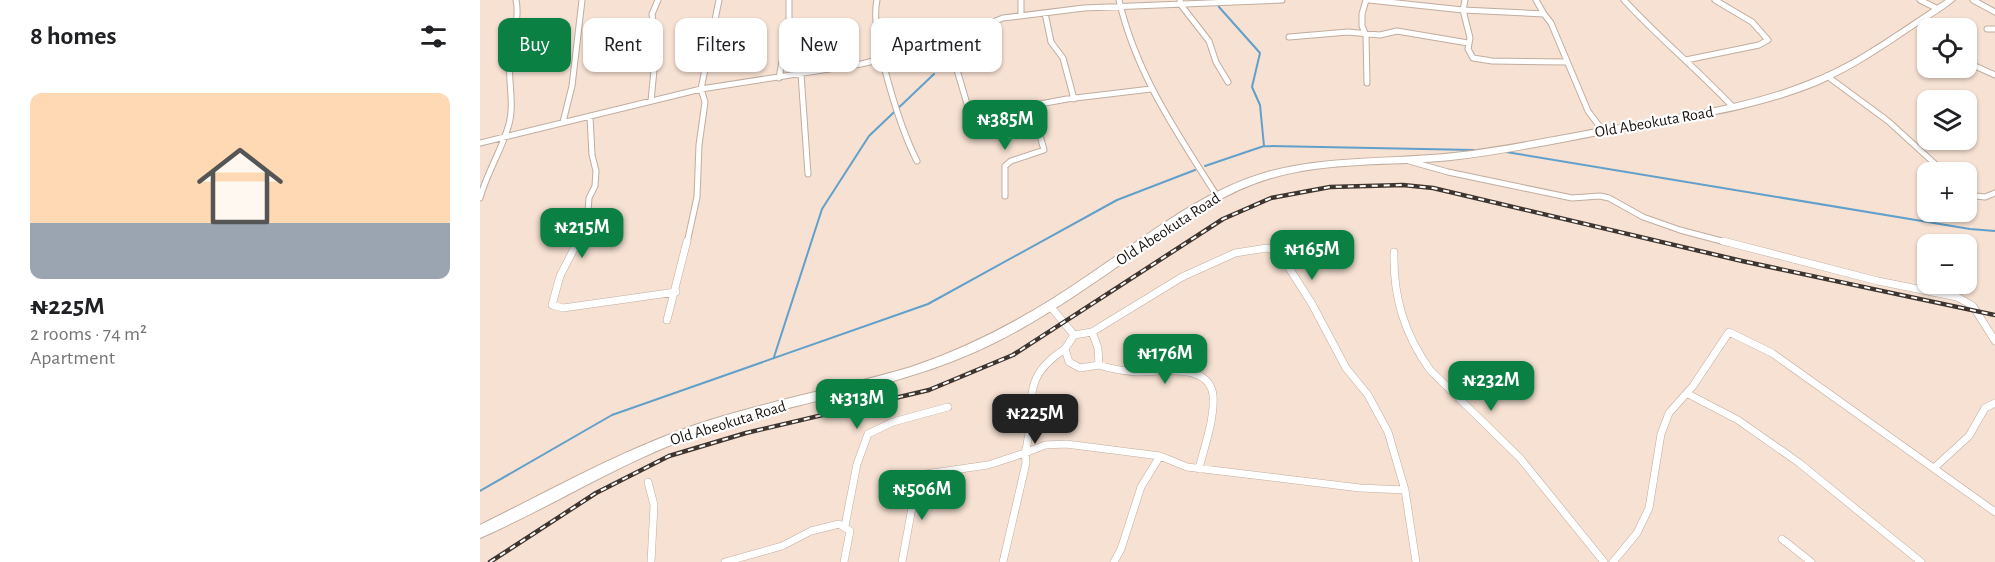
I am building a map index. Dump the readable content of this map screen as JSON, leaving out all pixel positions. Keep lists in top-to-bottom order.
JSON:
{
  "streets": {
    "highway": ["Old Abeokuta Road"]
  },
  "page": {
    "heading": "8 homes",
    "map_buttons": ["+", "−"],
    "chip": [
      "Buy",
      "Rent",
      "Filters",
      "New",
      "Apartment"
    ],
    "list": [
      {
        "name": "₦225M",
        "note": "2 rooms · 74 m² · Apartment"
      }
    ],
    "price": [
      "₦385M",
      "₦215M",
      "₦165M",
      "₦176M",
      "₦232M",
      "₦313M",
      "₦225M",
      "₦506M"
    ]
  }
}
